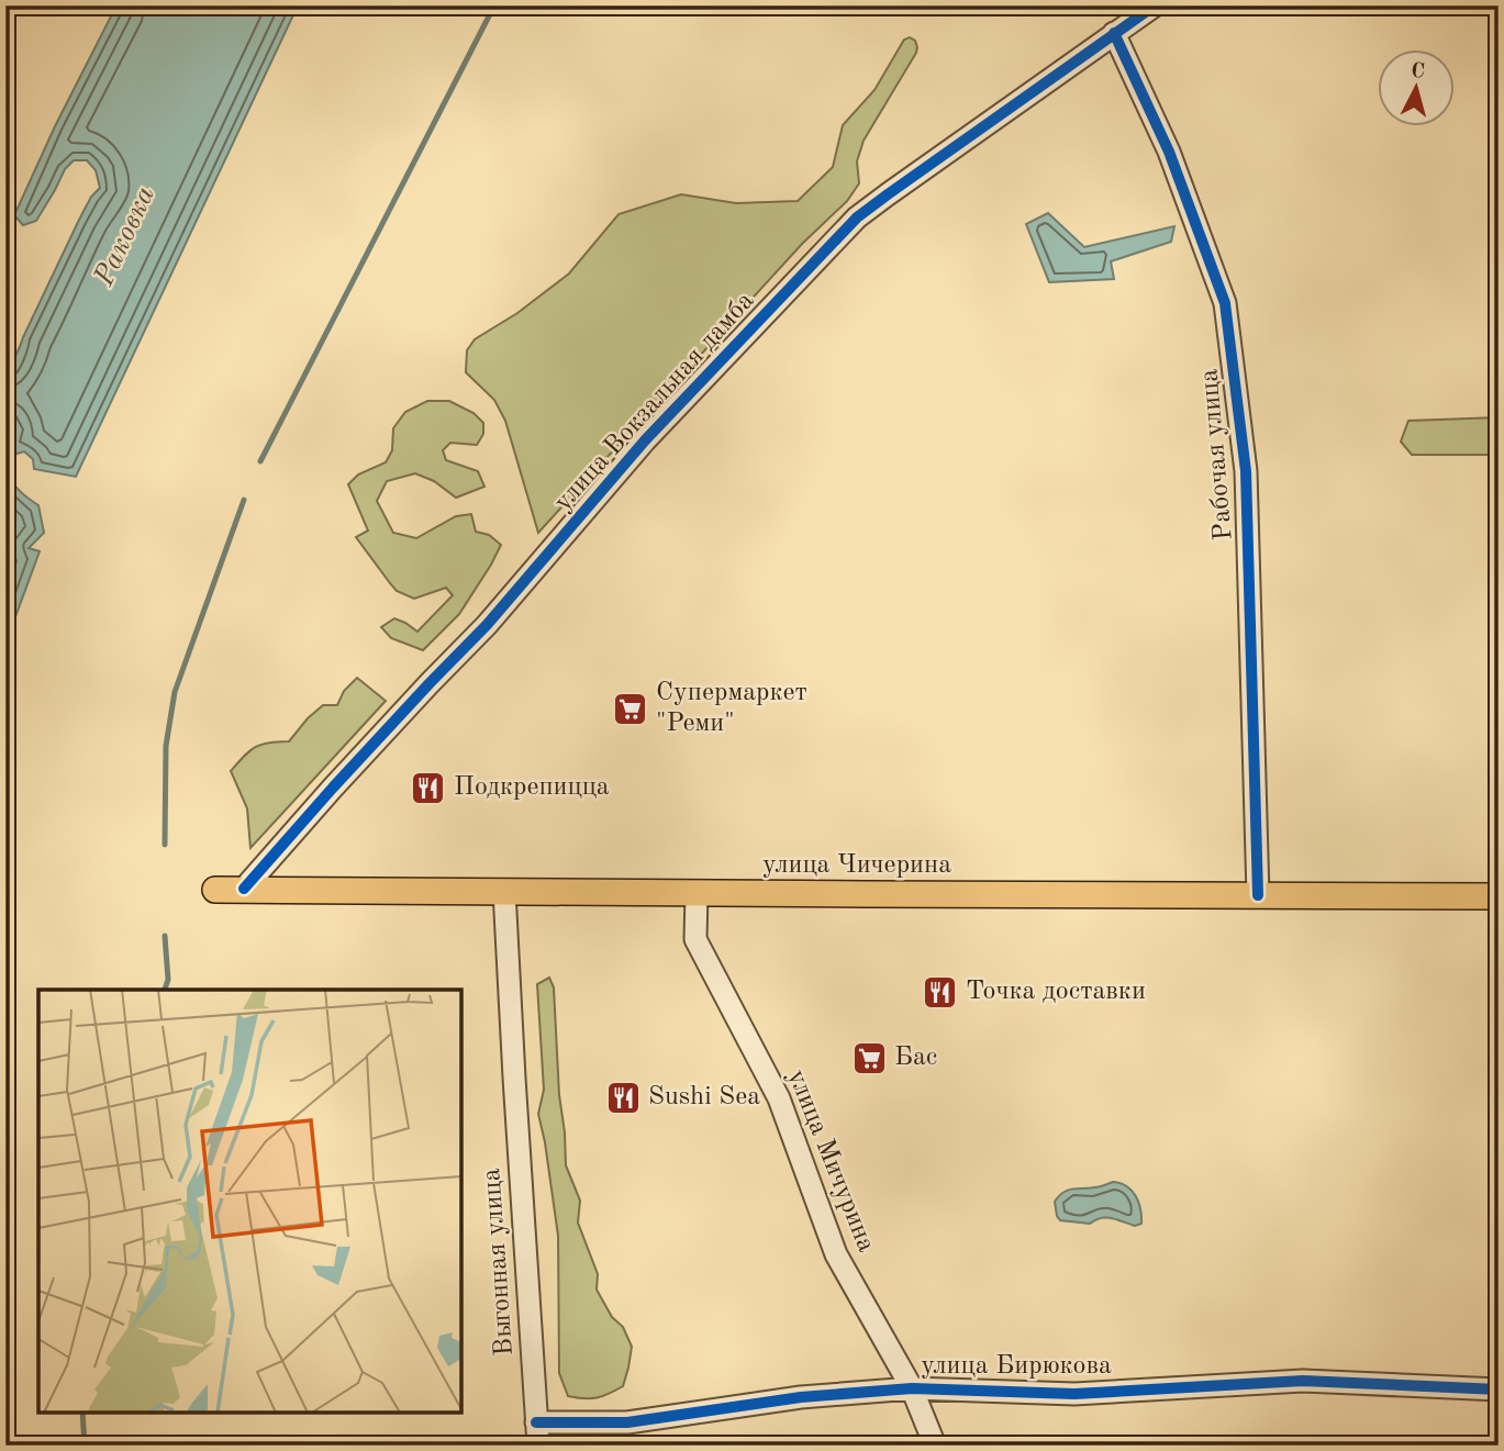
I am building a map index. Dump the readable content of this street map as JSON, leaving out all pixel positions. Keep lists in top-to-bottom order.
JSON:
{
  "streets": {
    "main road": ["улица Чичерина"],
    "street": [
      "улица Вокзальная дамба",
      "Рабочая улица",
      "улица Мичурина",
      "Выгонная улица",
      "улица Бирюкова"
    ]
  },
  "crossings": [
    ["улица Вокзальная дамба", "Рабочая улица"],
    ["улица Вокзальная дамба", "улица Чичерина"],
    ["Рабочая улица", "улица Чичерина"],
    ["улица Чичерина", "улица Мичурина"],
    ["улица Чичерина", "Выгонная улица"],
    ["улица Мичурина", "улица Бирюкова"],
    ["Выгонная улица", "улица Бирюкова"]
  ],
  "water": ["Раковка"],
  "places": {
    "supermarket": ["Супермаркет \"Реми\"", "Бас"],
    "restaurant": ["Подкрепицца", "Точка доставки", "Sushi Sea"]
  },
  "north": "top"
}
